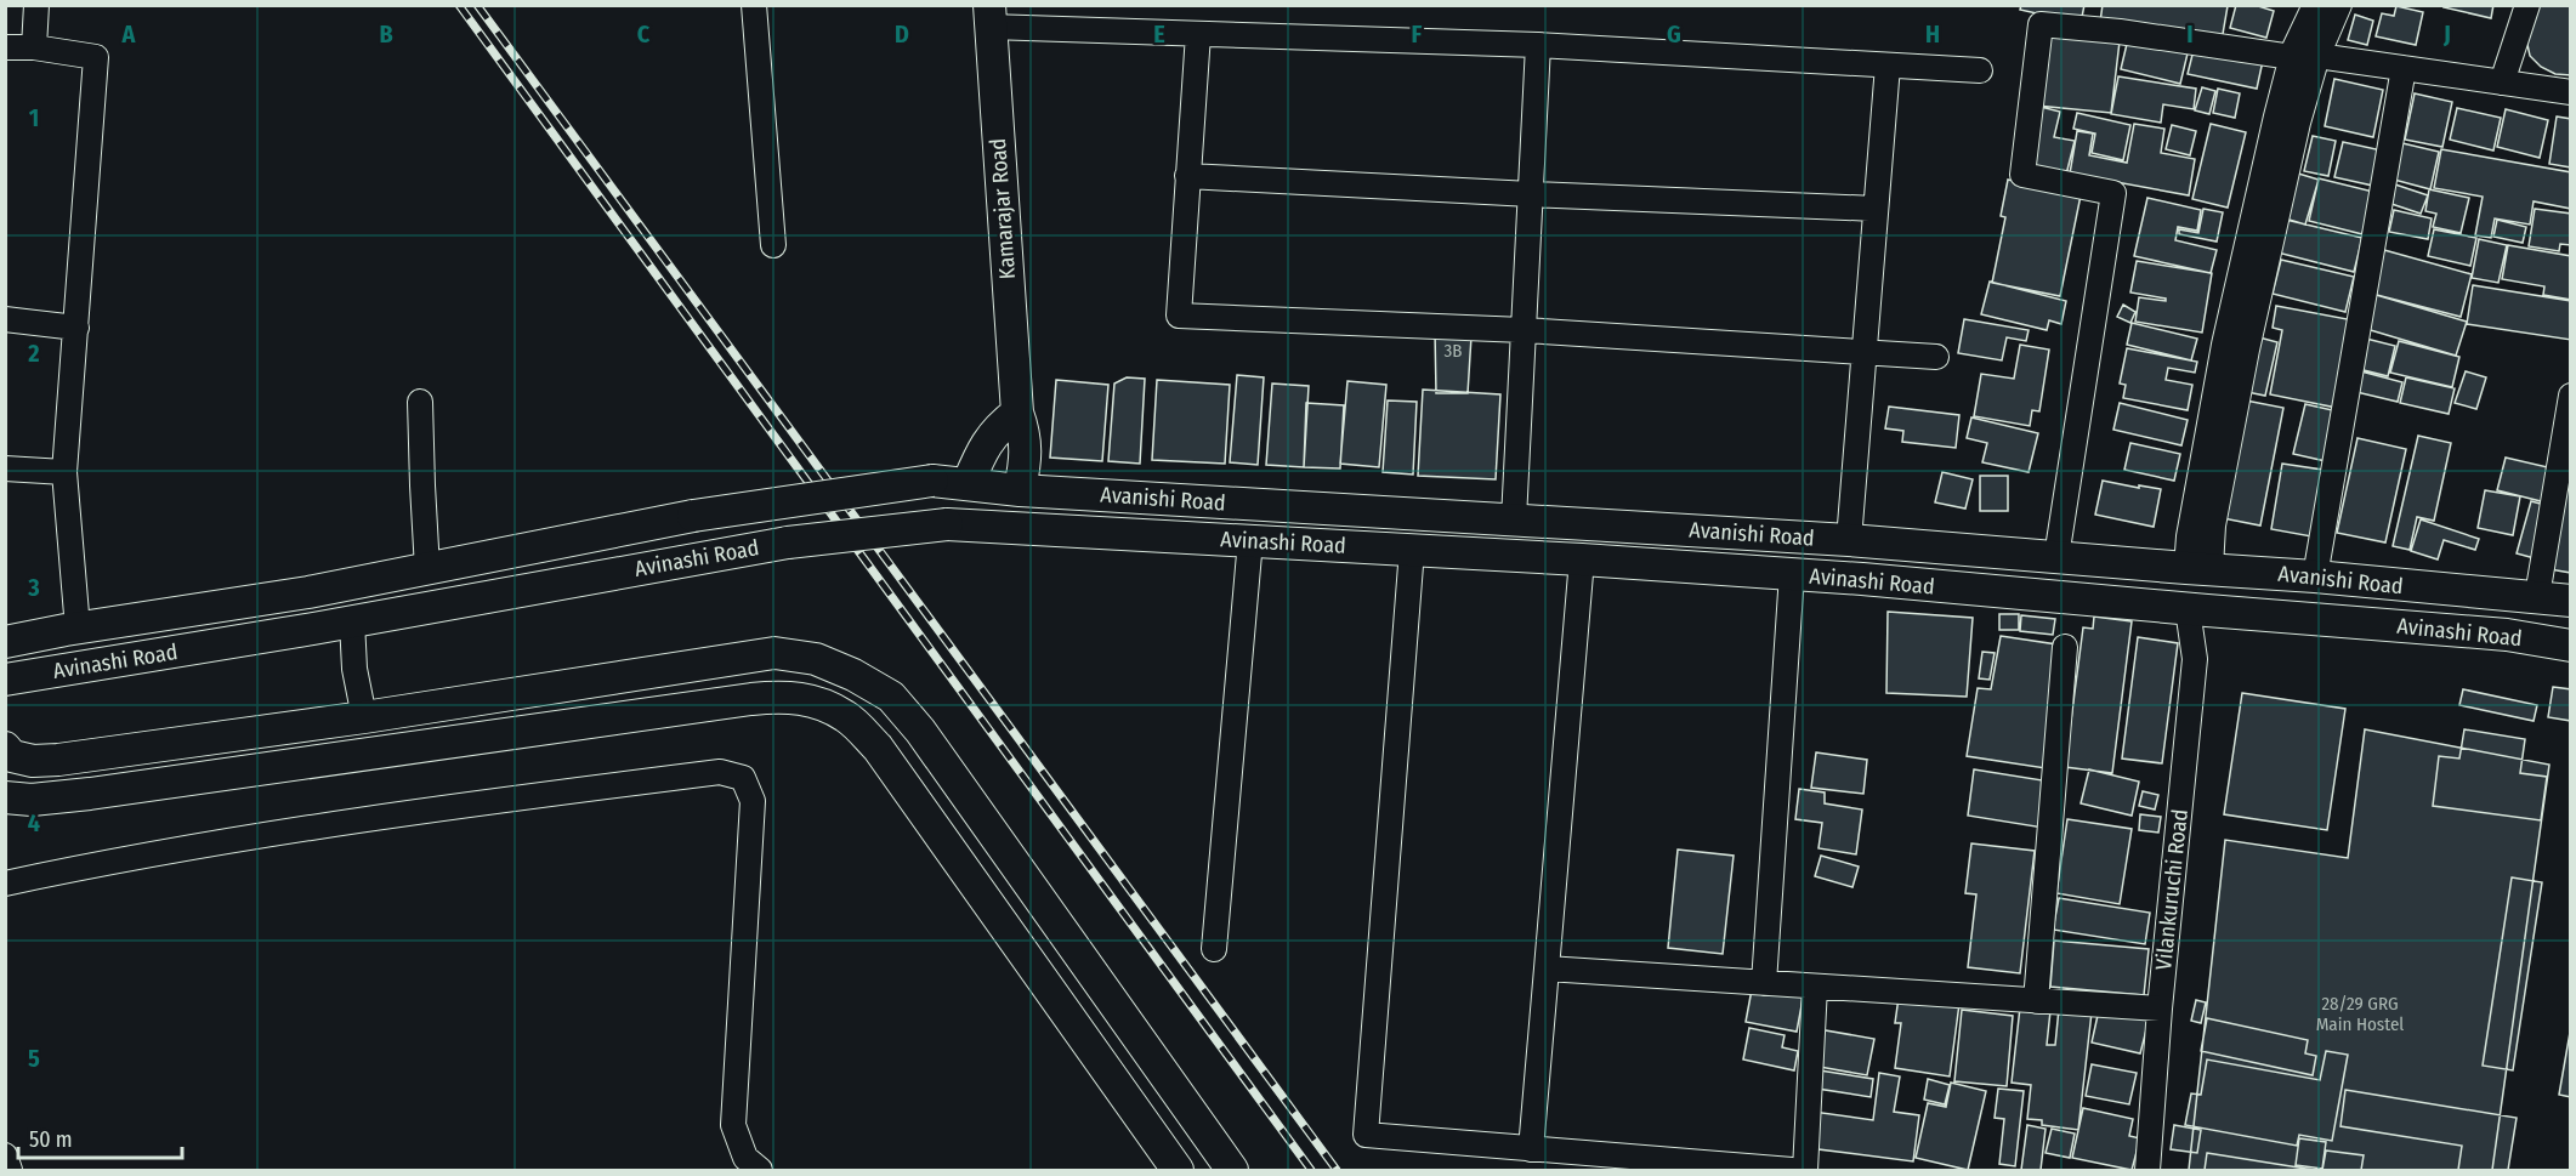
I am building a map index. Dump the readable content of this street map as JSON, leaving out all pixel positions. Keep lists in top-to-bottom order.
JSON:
{
  "streets": {
    "main road": ["Kamarajar Road", "Avanishi Road", "Avinashi Road"],
    "street": ["Vilankuruchi Road"]
  },
  "crossings": [
    ["Kamarajar Road", "Avanishi Road"],
    ["Avanishi Road", "Avinashi Road"],
    ["Avinashi Road", "Vilankuruchi Road"]
  ],
  "house_numbers": ["3B", "28/29 GRG Main Hostel"],
  "scale_bar": "50 m",
  "grid": {
    "columns": [
      "A",
      "B",
      "C",
      "D",
      "E",
      "F",
      "G",
      "H",
      "I",
      "J"
    ],
    "rows": [
      "1",
      "2",
      "3",
      "4",
      "5"
    ]
  }
}
